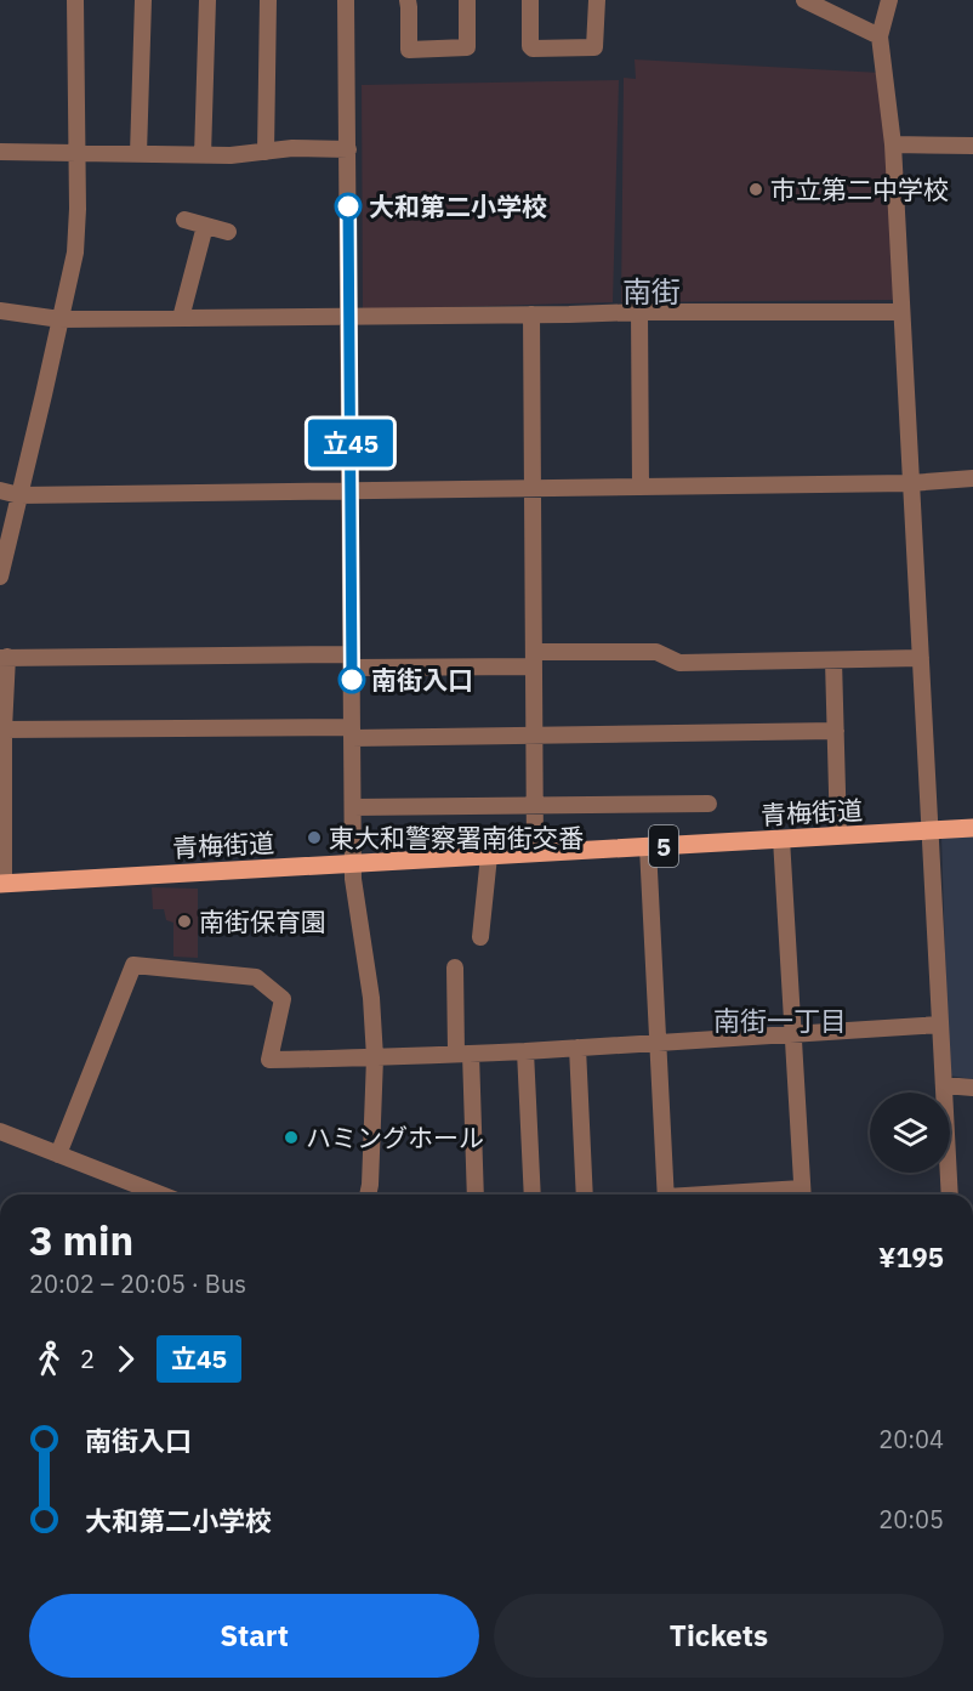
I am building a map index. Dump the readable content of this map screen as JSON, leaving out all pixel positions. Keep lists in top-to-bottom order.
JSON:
{
  "streets": {
    "main road": ["青梅街道", "5"]
  },
  "districts": ["南街", "南街一丁目"],
  "places": [
    "市立第二中学校",
    "大和第二小学校",
    "南街入口",
    "東大和警察署南街交番",
    "南街保育園",
    "ハミングホール"
  ],
  "lines": ["bus line 立45"],
  "page": {
    "on_map": "立45",
    "heading": ["3 min", "20:02 – 20:05 · Bus", "¥195"],
    "legs": ["2", "立45"],
    "list": [
      {
        "name": "南街入口",
        "value": "20:04"
      },
      {
        "name": "大和第二小学校",
        "value": "20:05"
      }
    ],
    "buttons": ["Start", "Tickets"]
  }
}
